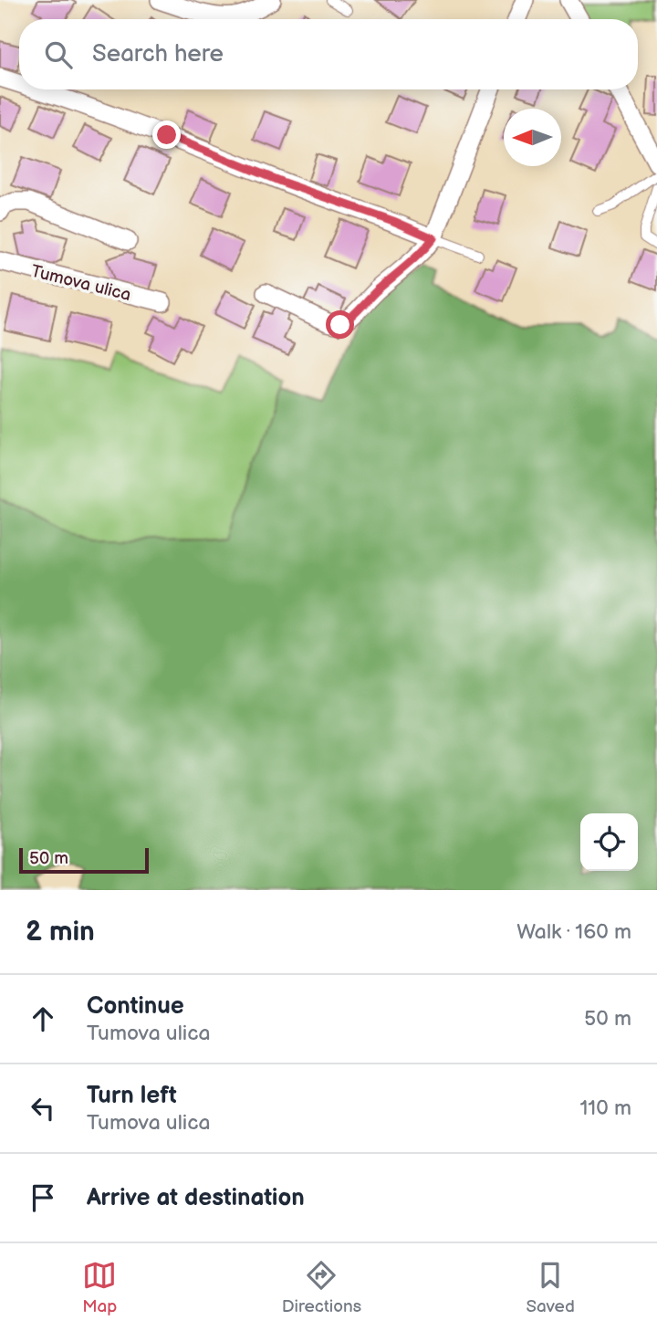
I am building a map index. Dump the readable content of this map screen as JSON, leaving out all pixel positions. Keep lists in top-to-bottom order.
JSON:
{
  "streets": {
    "street": ["Tumova ulica"]
  },
  "scale_bar": "50 m",
  "north": "left",
  "page": {
    "search": "Search here",
    "scale": "50 m",
    "heading": ["2 min", "Walk · 160 m"],
    "list": [
      ["Continue", "Tumova ulica", "50 m"],
      ["Turn left", "Tumova ulica", "110 m"],
      "Arrive at destination"
    ],
    "nav": ["Map", "Directions", "Saved"]
  }
}
